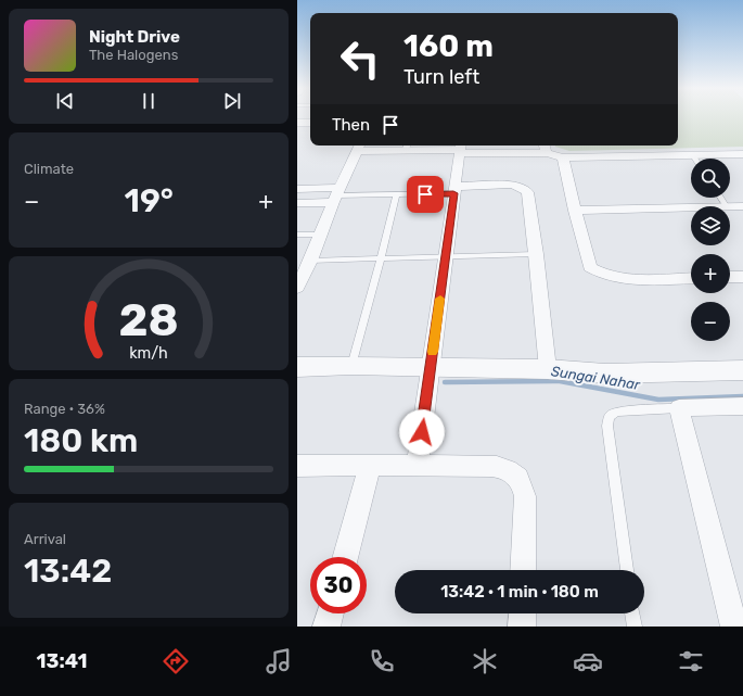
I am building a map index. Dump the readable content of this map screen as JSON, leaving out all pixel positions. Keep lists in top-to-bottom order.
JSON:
{
  "water": ["Sungai Nahar"],
  "page": {
    "turn": ["160 m", "Turn left"],
    "song": ["Night Drive", "The Halogens"],
    "then": "Then",
    "tile": [
      "Climate",
      ["Range · 36%", "180 km"],
      ["Arrival", "13:42"]
    ],
    "map_buttons": ["+", "−"],
    "heat": ["−", "19°", "+"],
    "limit": "30",
    "trip": "13:42 · 1 min · 180 m",
    "tabs": "13:41",
    "gauge": ["28", "km/h"]
  }
}
